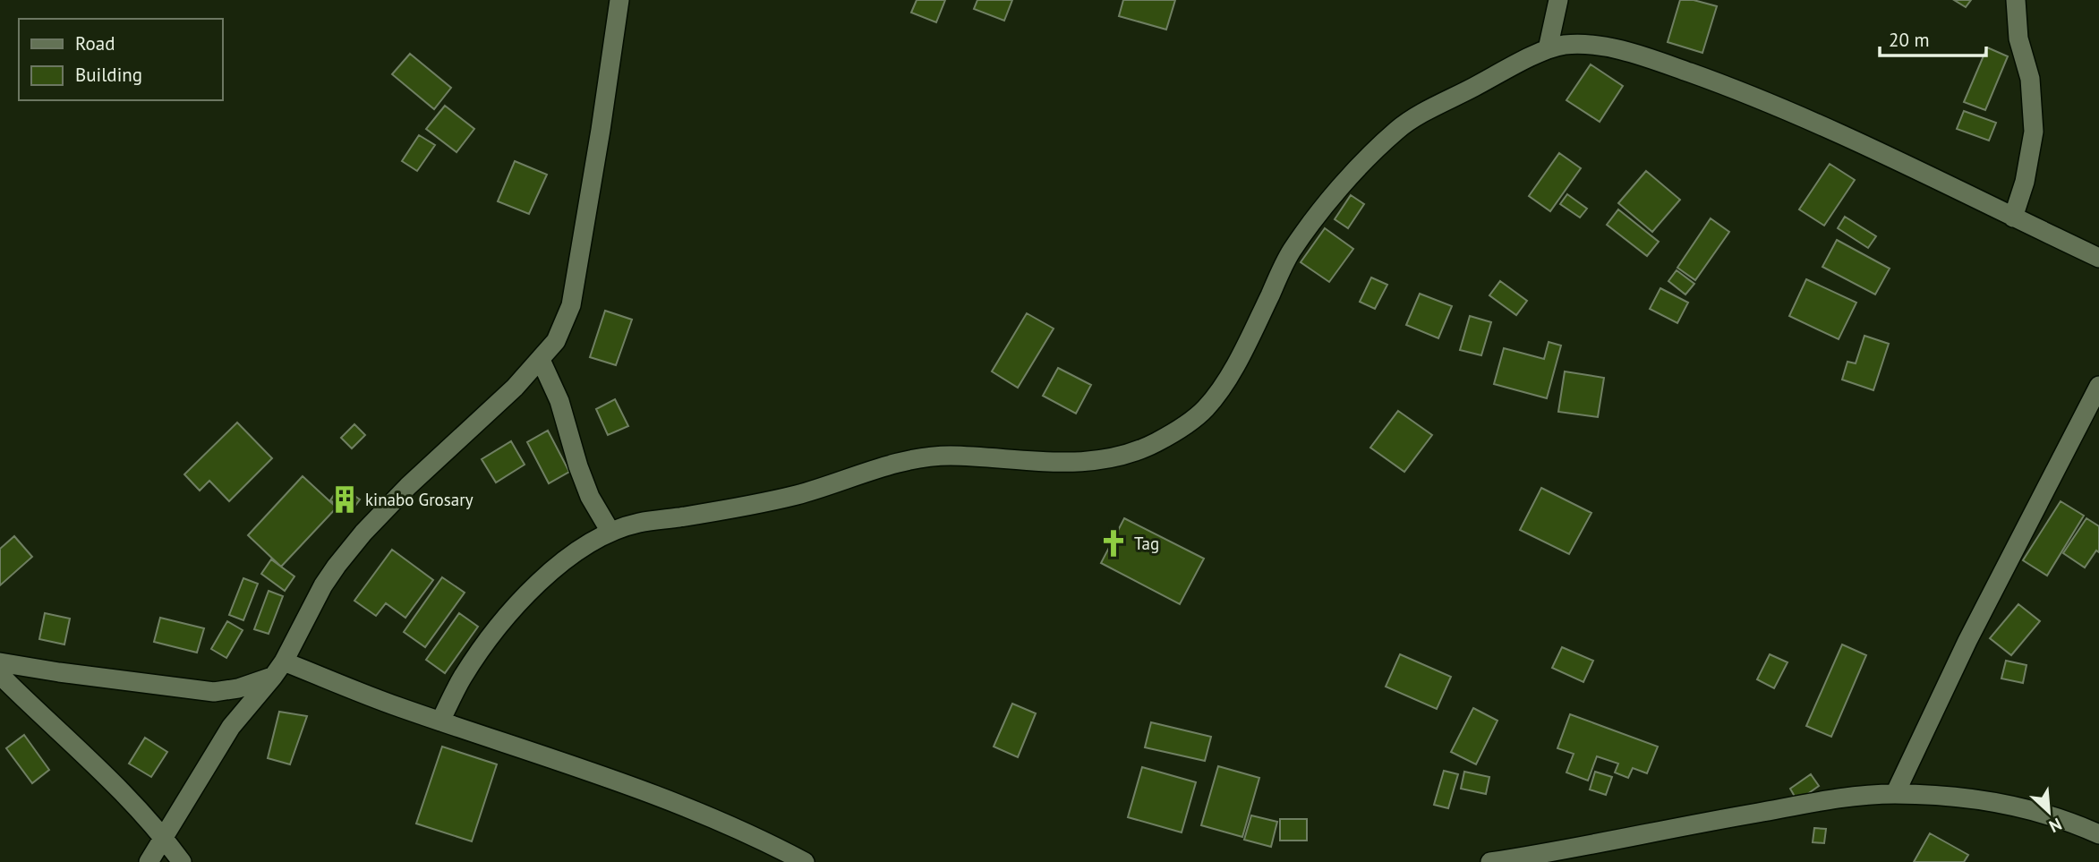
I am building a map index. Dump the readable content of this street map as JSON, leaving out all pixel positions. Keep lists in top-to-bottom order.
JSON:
{
  "places": {
    "building": ["kinabo Grosary"],
    "church": ["Tag"]
  },
  "legend": ["Road", "Building"],
  "scale_bar": "20 m",
  "north": "bottom right"
}
